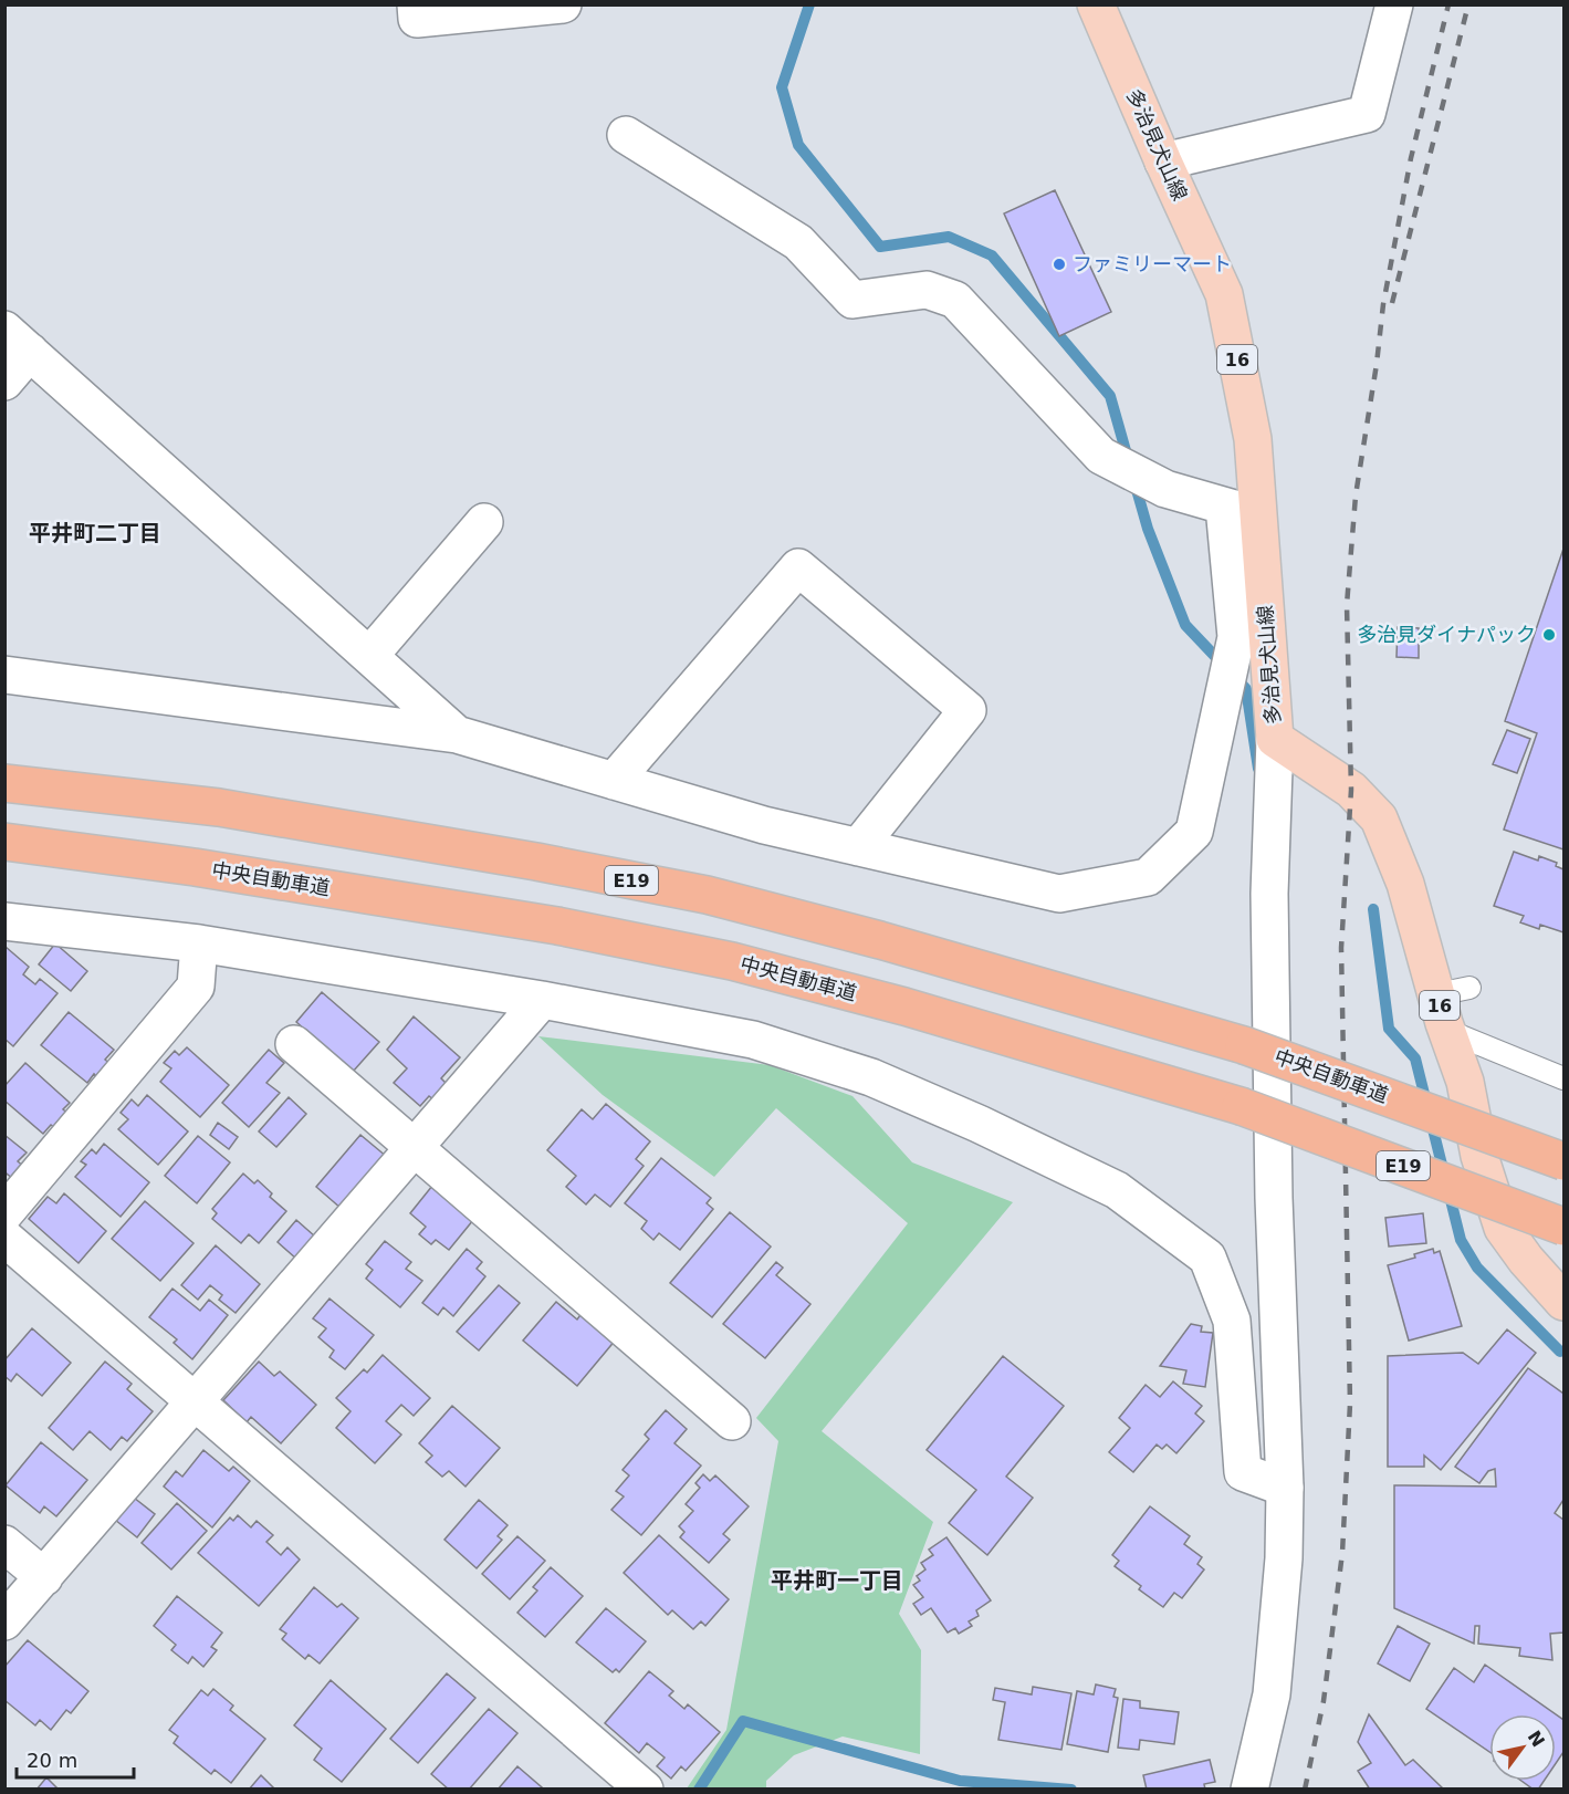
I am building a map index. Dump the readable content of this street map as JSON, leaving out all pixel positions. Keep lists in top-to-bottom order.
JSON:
{
  "streets": {
    "highway": ["中央自動車道", "E19"],
    "main road": ["多治見犬山線", "16"]
  },
  "districts": ["平井町二丁目", "平井町一丁目"],
  "places": ["ファミリーマート", "多治見ダイナパック"],
  "scale_bar": "20 m",
  "north": "top right"
}
